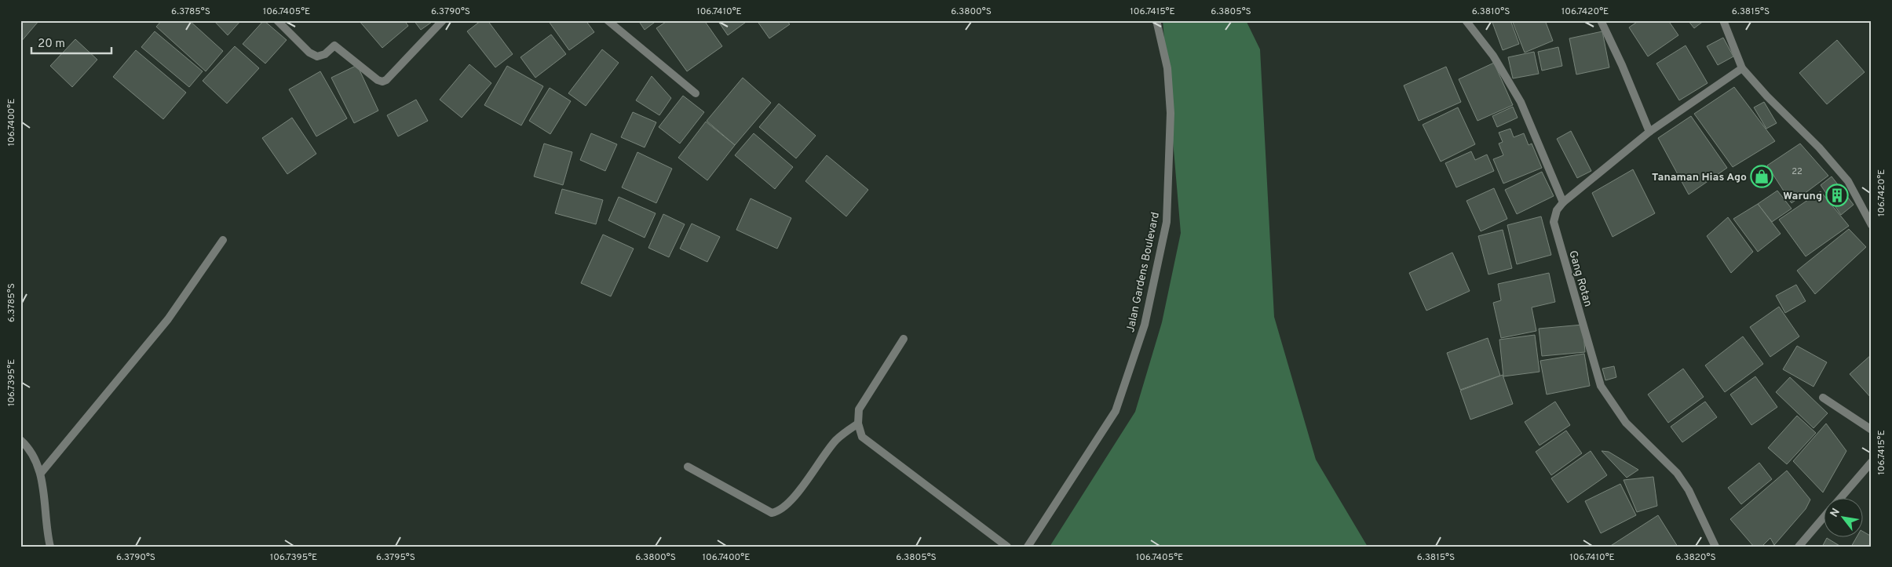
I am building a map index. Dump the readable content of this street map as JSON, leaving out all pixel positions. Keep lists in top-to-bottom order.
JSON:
{
  "streets": {
    "street": ["Jalan Gardens Boulevard", "Gang Rotan"]
  },
  "places": {
    "shop": ["Tanaman Hias Ago"],
    "building": ["Warung"]
  },
  "house_numbers": ["22"],
  "scale_bar": "20 m",
  "north": "top left",
  "coordinates": [
    "6.3785°S",
    "106.7405°E",
    "6.3790°S",
    "106.7410°E",
    "6.3800°S",
    "106.7415°E",
    "6.3805°S",
    "6.3810°S",
    "106.7420°E",
    "6.3815°S",
    "106.7400°E",
    "106.7395°E",
    "6.3795°S",
    "6.3820°S"
  ]
}
